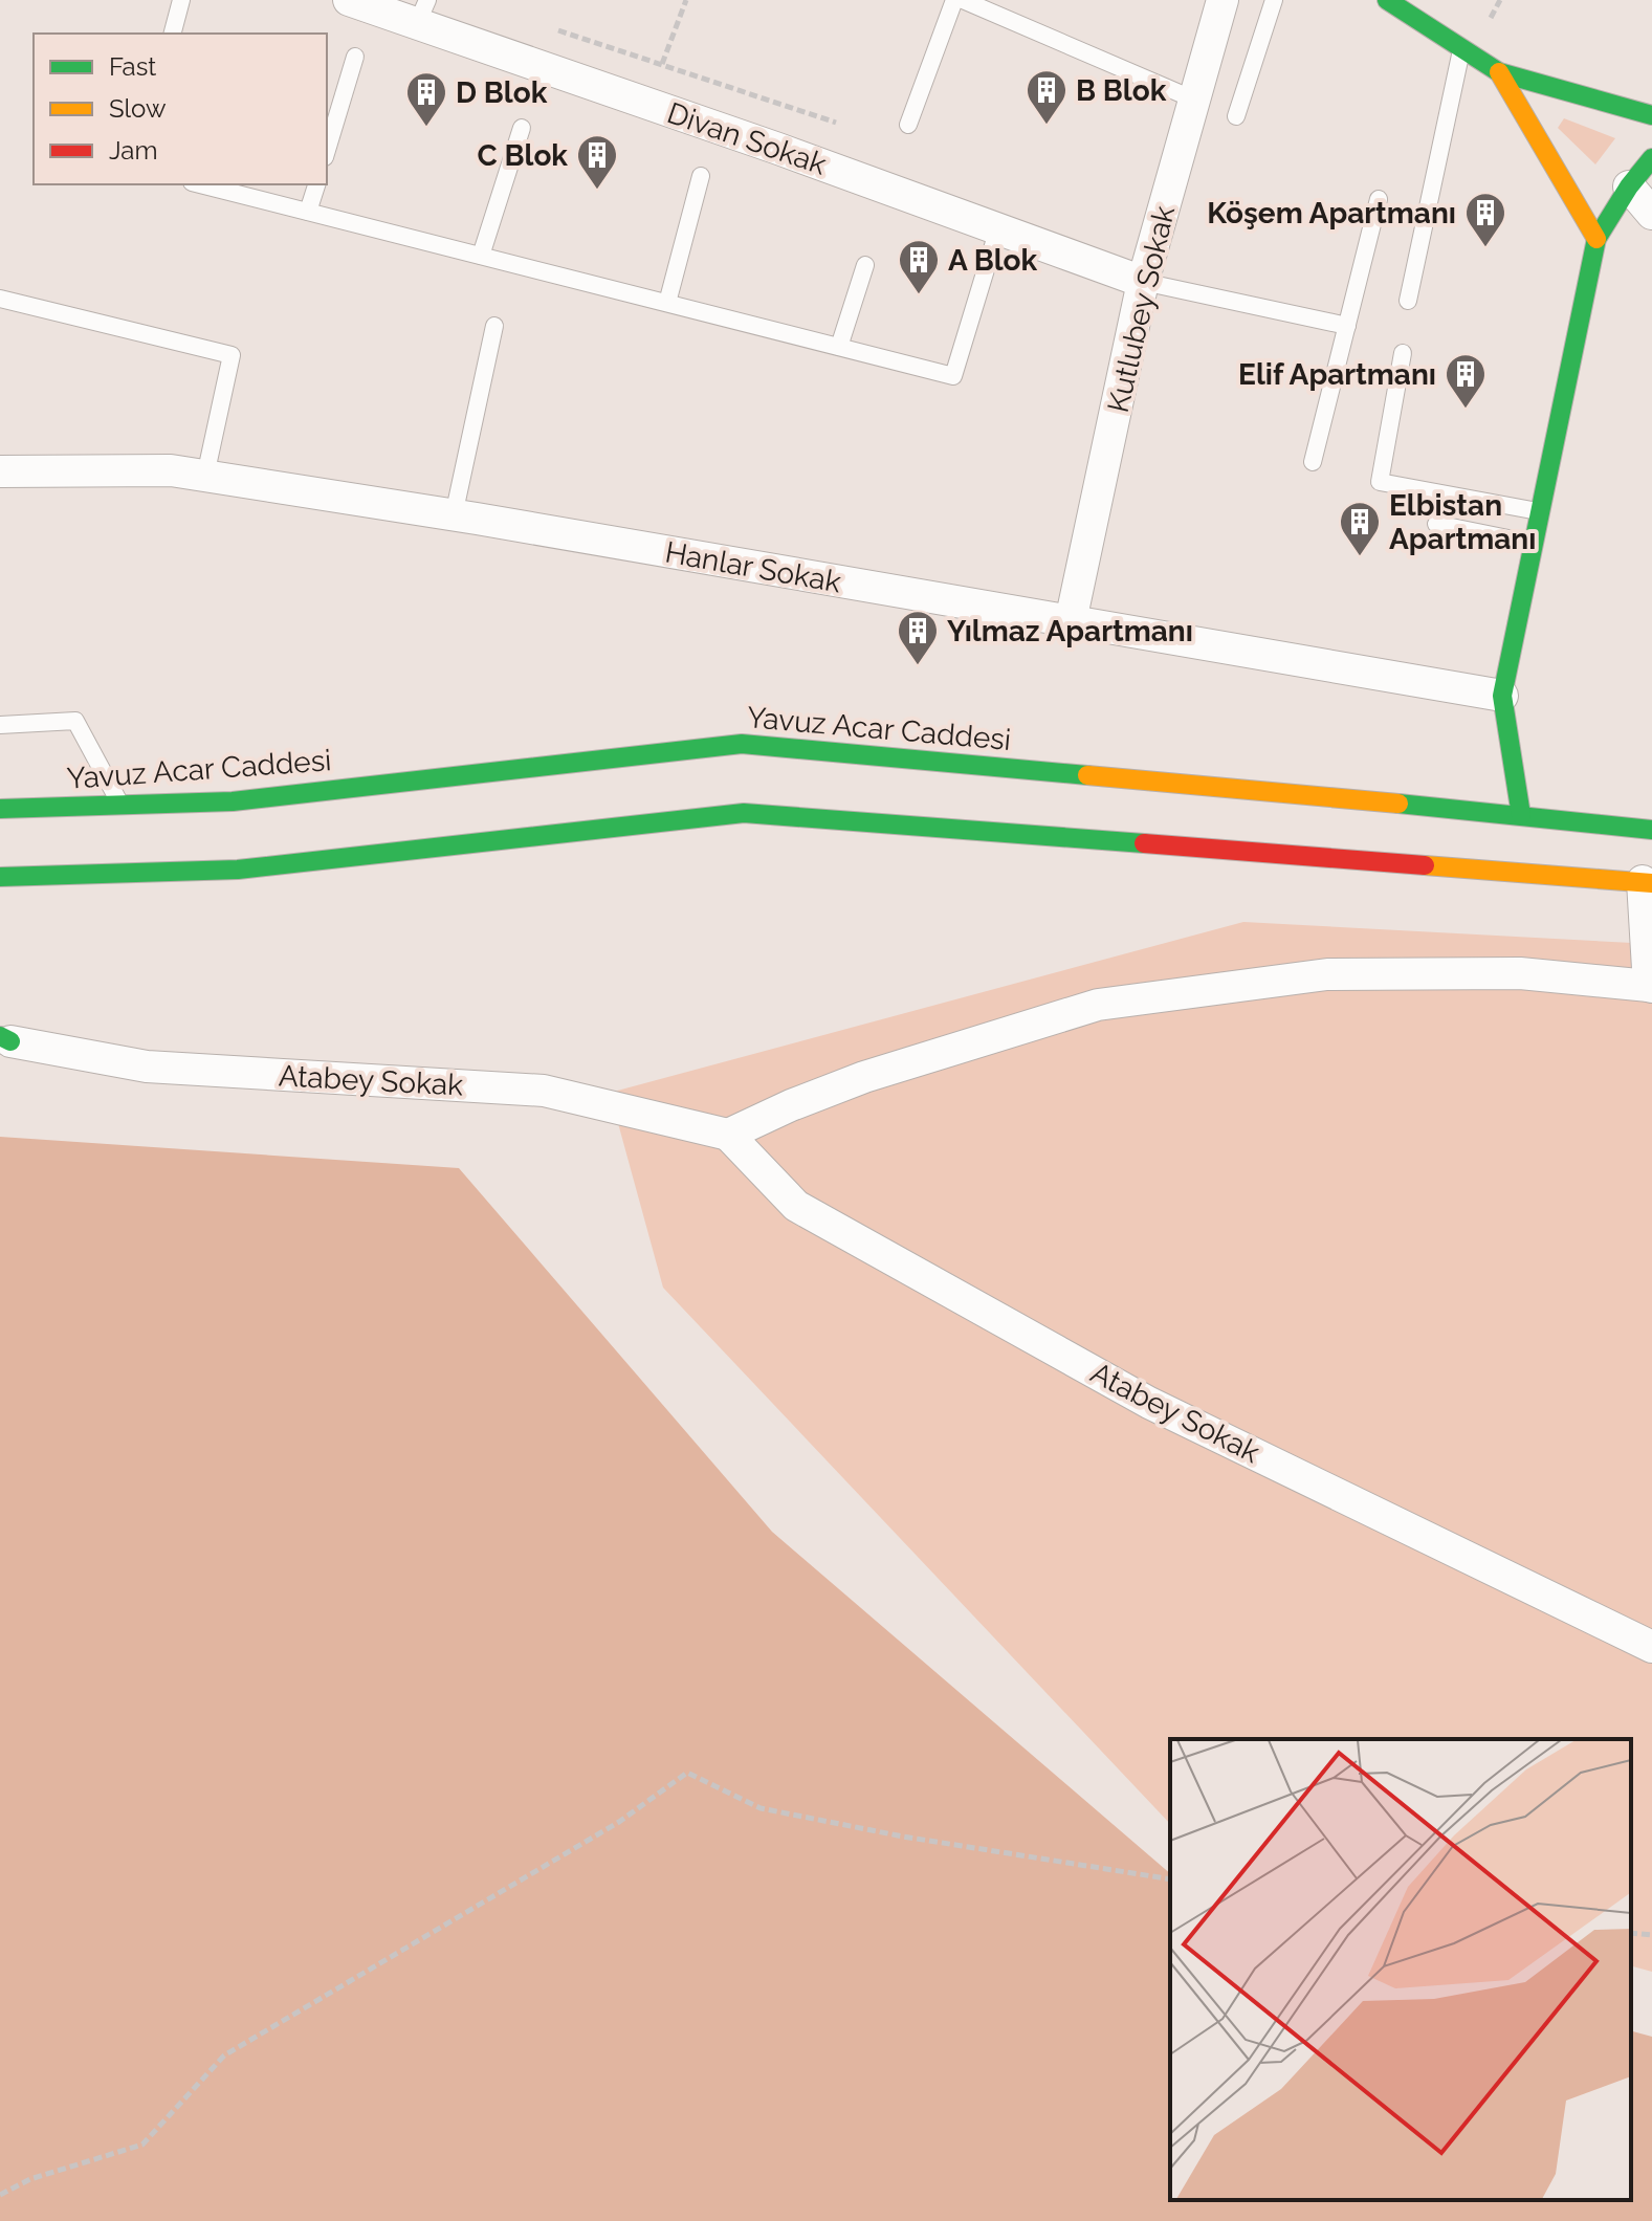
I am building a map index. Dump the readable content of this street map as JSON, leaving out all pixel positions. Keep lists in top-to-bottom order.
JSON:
{
  "streets": {
    "main road": ["Yavuz Acar Caddesi"],
    "street": [
      "Divan Sokak",
      "Kutlubey Sokak",
      "Hanlar Sokak",
      "Atabey Sokak"
    ]
  },
  "crossings": [
    ["Divan Sokak", "Kutlubey Sokak"],
    ["Kutlubey Sokak", "Hanlar Sokak"]
  ],
  "places": {
    "building": [
      "B Blok",
      "D Blok",
      "C Blok",
      "Köşem Apartmanı",
      "A Blok",
      "Elif Apartmanı",
      "Elbistan Apartmanı",
      "Yılmaz Apartmanı"
    ]
  },
  "legend": ["Fast", "Slow", "Jam"]
}
